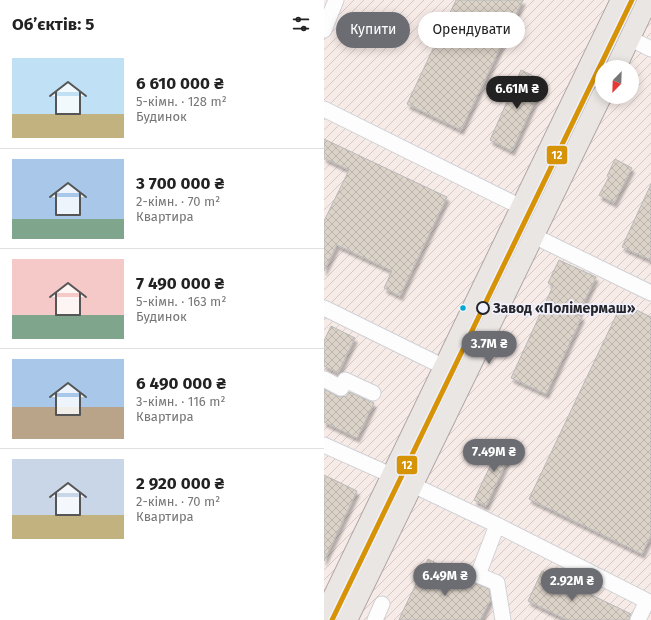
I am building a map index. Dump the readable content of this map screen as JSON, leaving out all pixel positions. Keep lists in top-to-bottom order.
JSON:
{
  "places": ["Завод «Полімермаш»"],
  "lines": ["transit line 12"],
  "north": "bottom left",
  "page": {
    "heading": "Об’єктів: 5",
    "chip": ["Купити", "Орендувати"],
    "list": [
      {
        "name": "6 610 000 ₴",
        "note": "5-кімн. · 128 m² · Будинок"
      },
      {
        "name": "3 700 000 ₴",
        "note": "2-кімн. · 70 m² · Квартира"
      },
      {
        "name": "7 490 000 ₴",
        "note": "5-кімн. · 163 m² · Будинок"
      },
      {
        "name": "6 490 000 ₴",
        "note": "3-кімн. · 116 m² · Квартира"
      },
      {
        "name": "2 920 000 ₴",
        "note": "2-кімн. · 70 m² · Квартира"
      }
    ],
    "price": [
      "6.61M ₴",
      "3.7M ₴",
      "7.49M ₴",
      "6.49M ₴",
      "2.92M ₴"
    ]
  }
}
